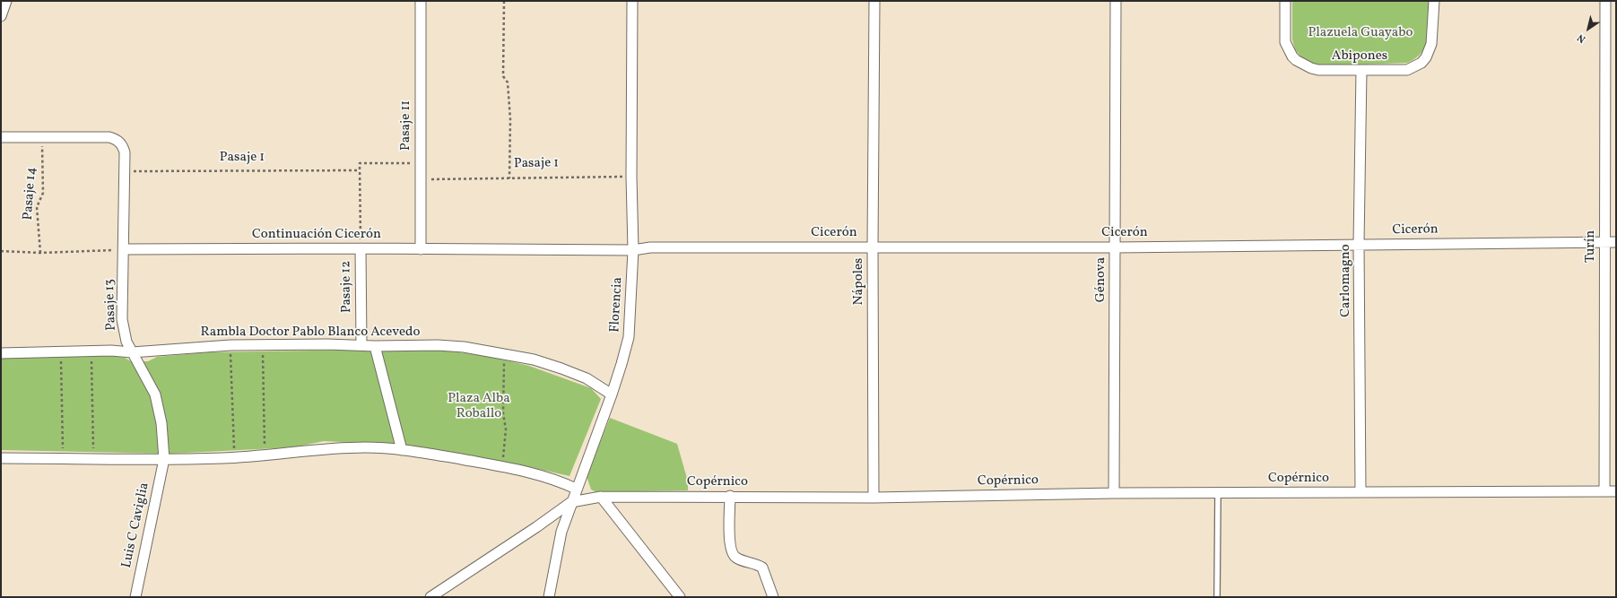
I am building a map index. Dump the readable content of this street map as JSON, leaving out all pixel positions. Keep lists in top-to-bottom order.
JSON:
{
  "streets": {
    "street": [
      "Abipones",
      "Pasaje 11",
      "Cicerón",
      "Continuación Cicerón",
      "Turín",
      "Génova",
      "Carlomagno",
      "Nápoles",
      "Pasaje 12",
      "Pasaje 13",
      "Florencia",
      "Rambla Doctor Pablo Blanco Acevedo",
      "Copérnico",
      "Luis C Caviglia"
    ],
    "path": ["Pasaje 1", "Pasaje 14"]
  },
  "crossings": [
    ["Abipones", "Carlomagno"],
    ["Pasaje 11", "Pasaje 1"],
    ["Pasaje 11", "Continuación Cicerón"],
    ["Pasaje 11", "Pasaje 12"],
    ["Pasaje 1", "Pasaje 12"],
    ["Pasaje 1", "Pasaje 13"],
    ["Pasaje 1", "Florencia"],
    ["Pasaje 14", "Pasaje 13"],
    ["Cicerón", "Continuación Cicerón"],
    ["Cicerón", "Turín"],
    ["Cicerón", "Génova"],
    ["Cicerón", "Carlomagno"],
    ["Cicerón", "Nápoles"],
    ["Cicerón", "Florencia"],
    ["Continuación Cicerón", "Pasaje 12"],
    ["Continuación Cicerón", "Pasaje 13"],
    ["Continuación Cicerón", "Florencia"],
    ["Turín", "Copérnico"],
    ["Génova", "Copérnico"],
    ["Carlomagno", "Copérnico"],
    ["Nápoles", "Copérnico"],
    ["Pasaje 12", "Rambla Doctor Pablo Blanco Acevedo"],
    ["Pasaje 13", "Rambla Doctor Pablo Blanco Acevedo"],
    ["Pasaje 13", "Luis C Caviglia"],
    ["Florencia", "Rambla Doctor Pablo Blanco Acevedo"],
    ["Florencia", "Copérnico"]
  ],
  "parks": ["Plazuela Guayabo", "Plaza Alba Roballo"],
  "north": "bottom left"
}
